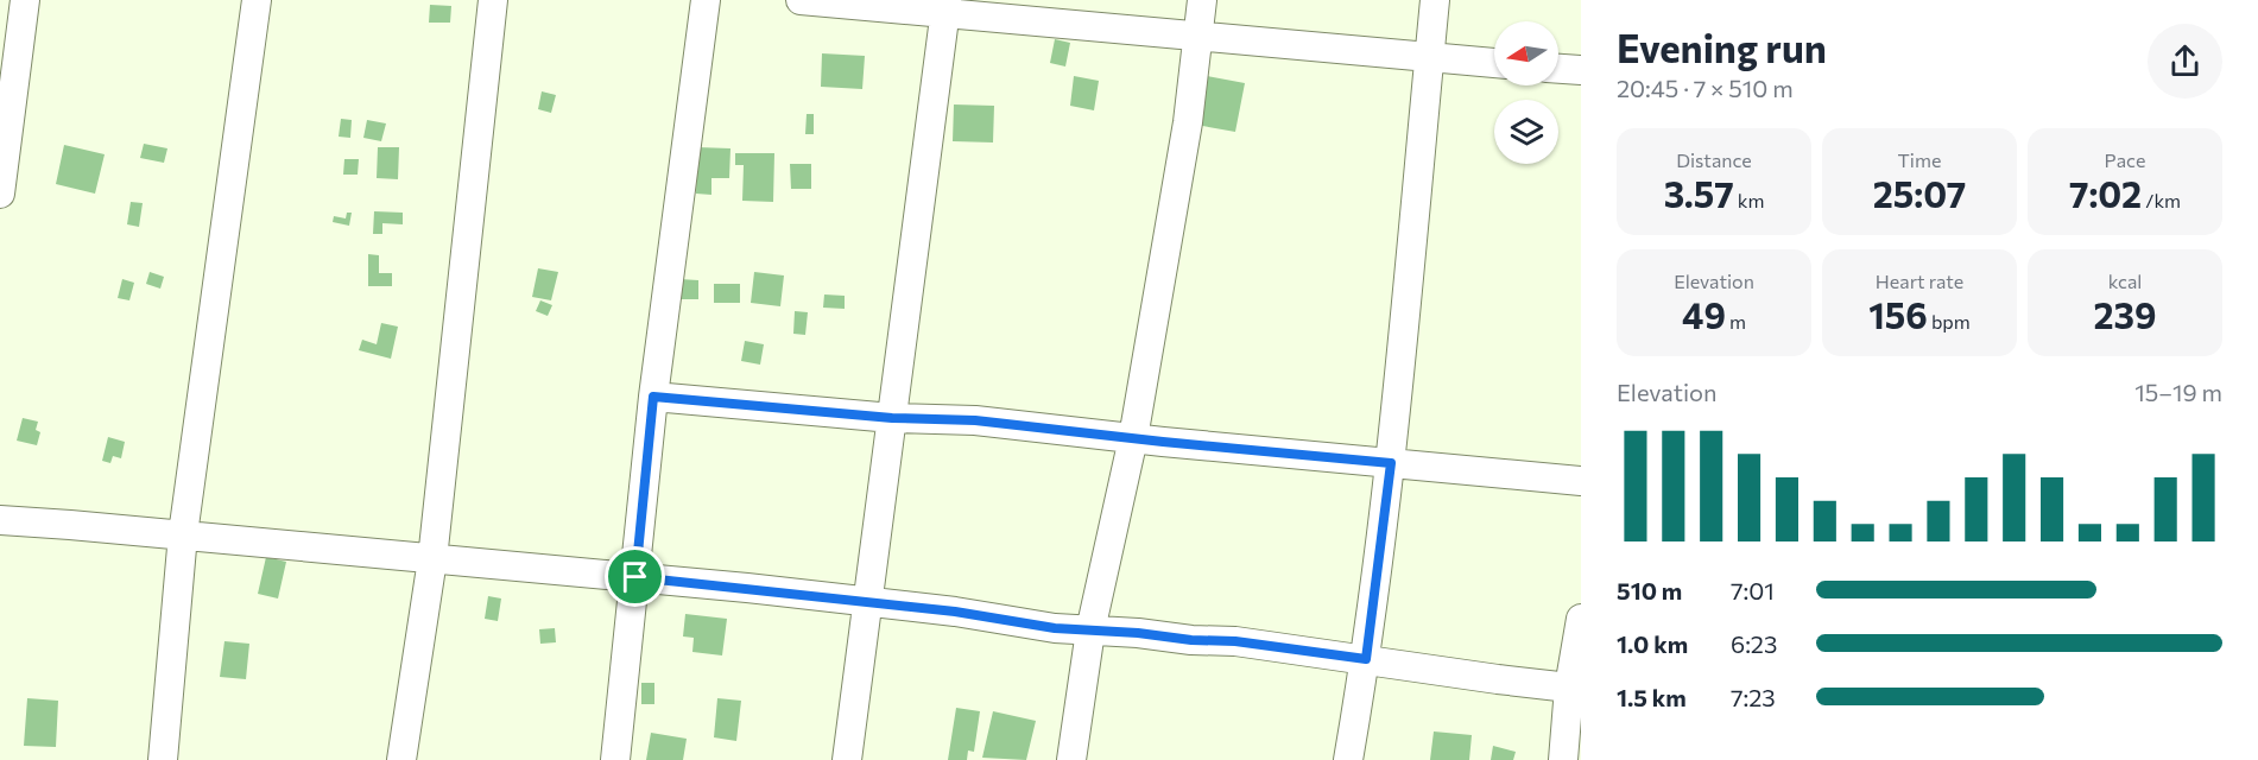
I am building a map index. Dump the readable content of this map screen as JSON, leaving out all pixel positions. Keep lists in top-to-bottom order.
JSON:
{
  "north": "left",
  "page": {
    "heading": ["Evening run", "20:45 · 7 × 510 m"],
    "stats": [
      ["Distance", "3.57 km"],
      ["Time", "25:07"],
      ["Pace", "7:02 /km"],
      ["Elevation", "49 m"],
      ["Heart rate", "156 bpm"],
      ["kcal", "239"]
    ],
    "chart": ["Elevation", "15–19 m"],
    "list": [
      {
        "name": "510 m",
        "note": "7:01"
      },
      {
        "name": "1.0 km",
        "note": "6:23"
      },
      {
        "name": "1.5 km",
        "note": "7:23"
      }
    ]
  }
}
